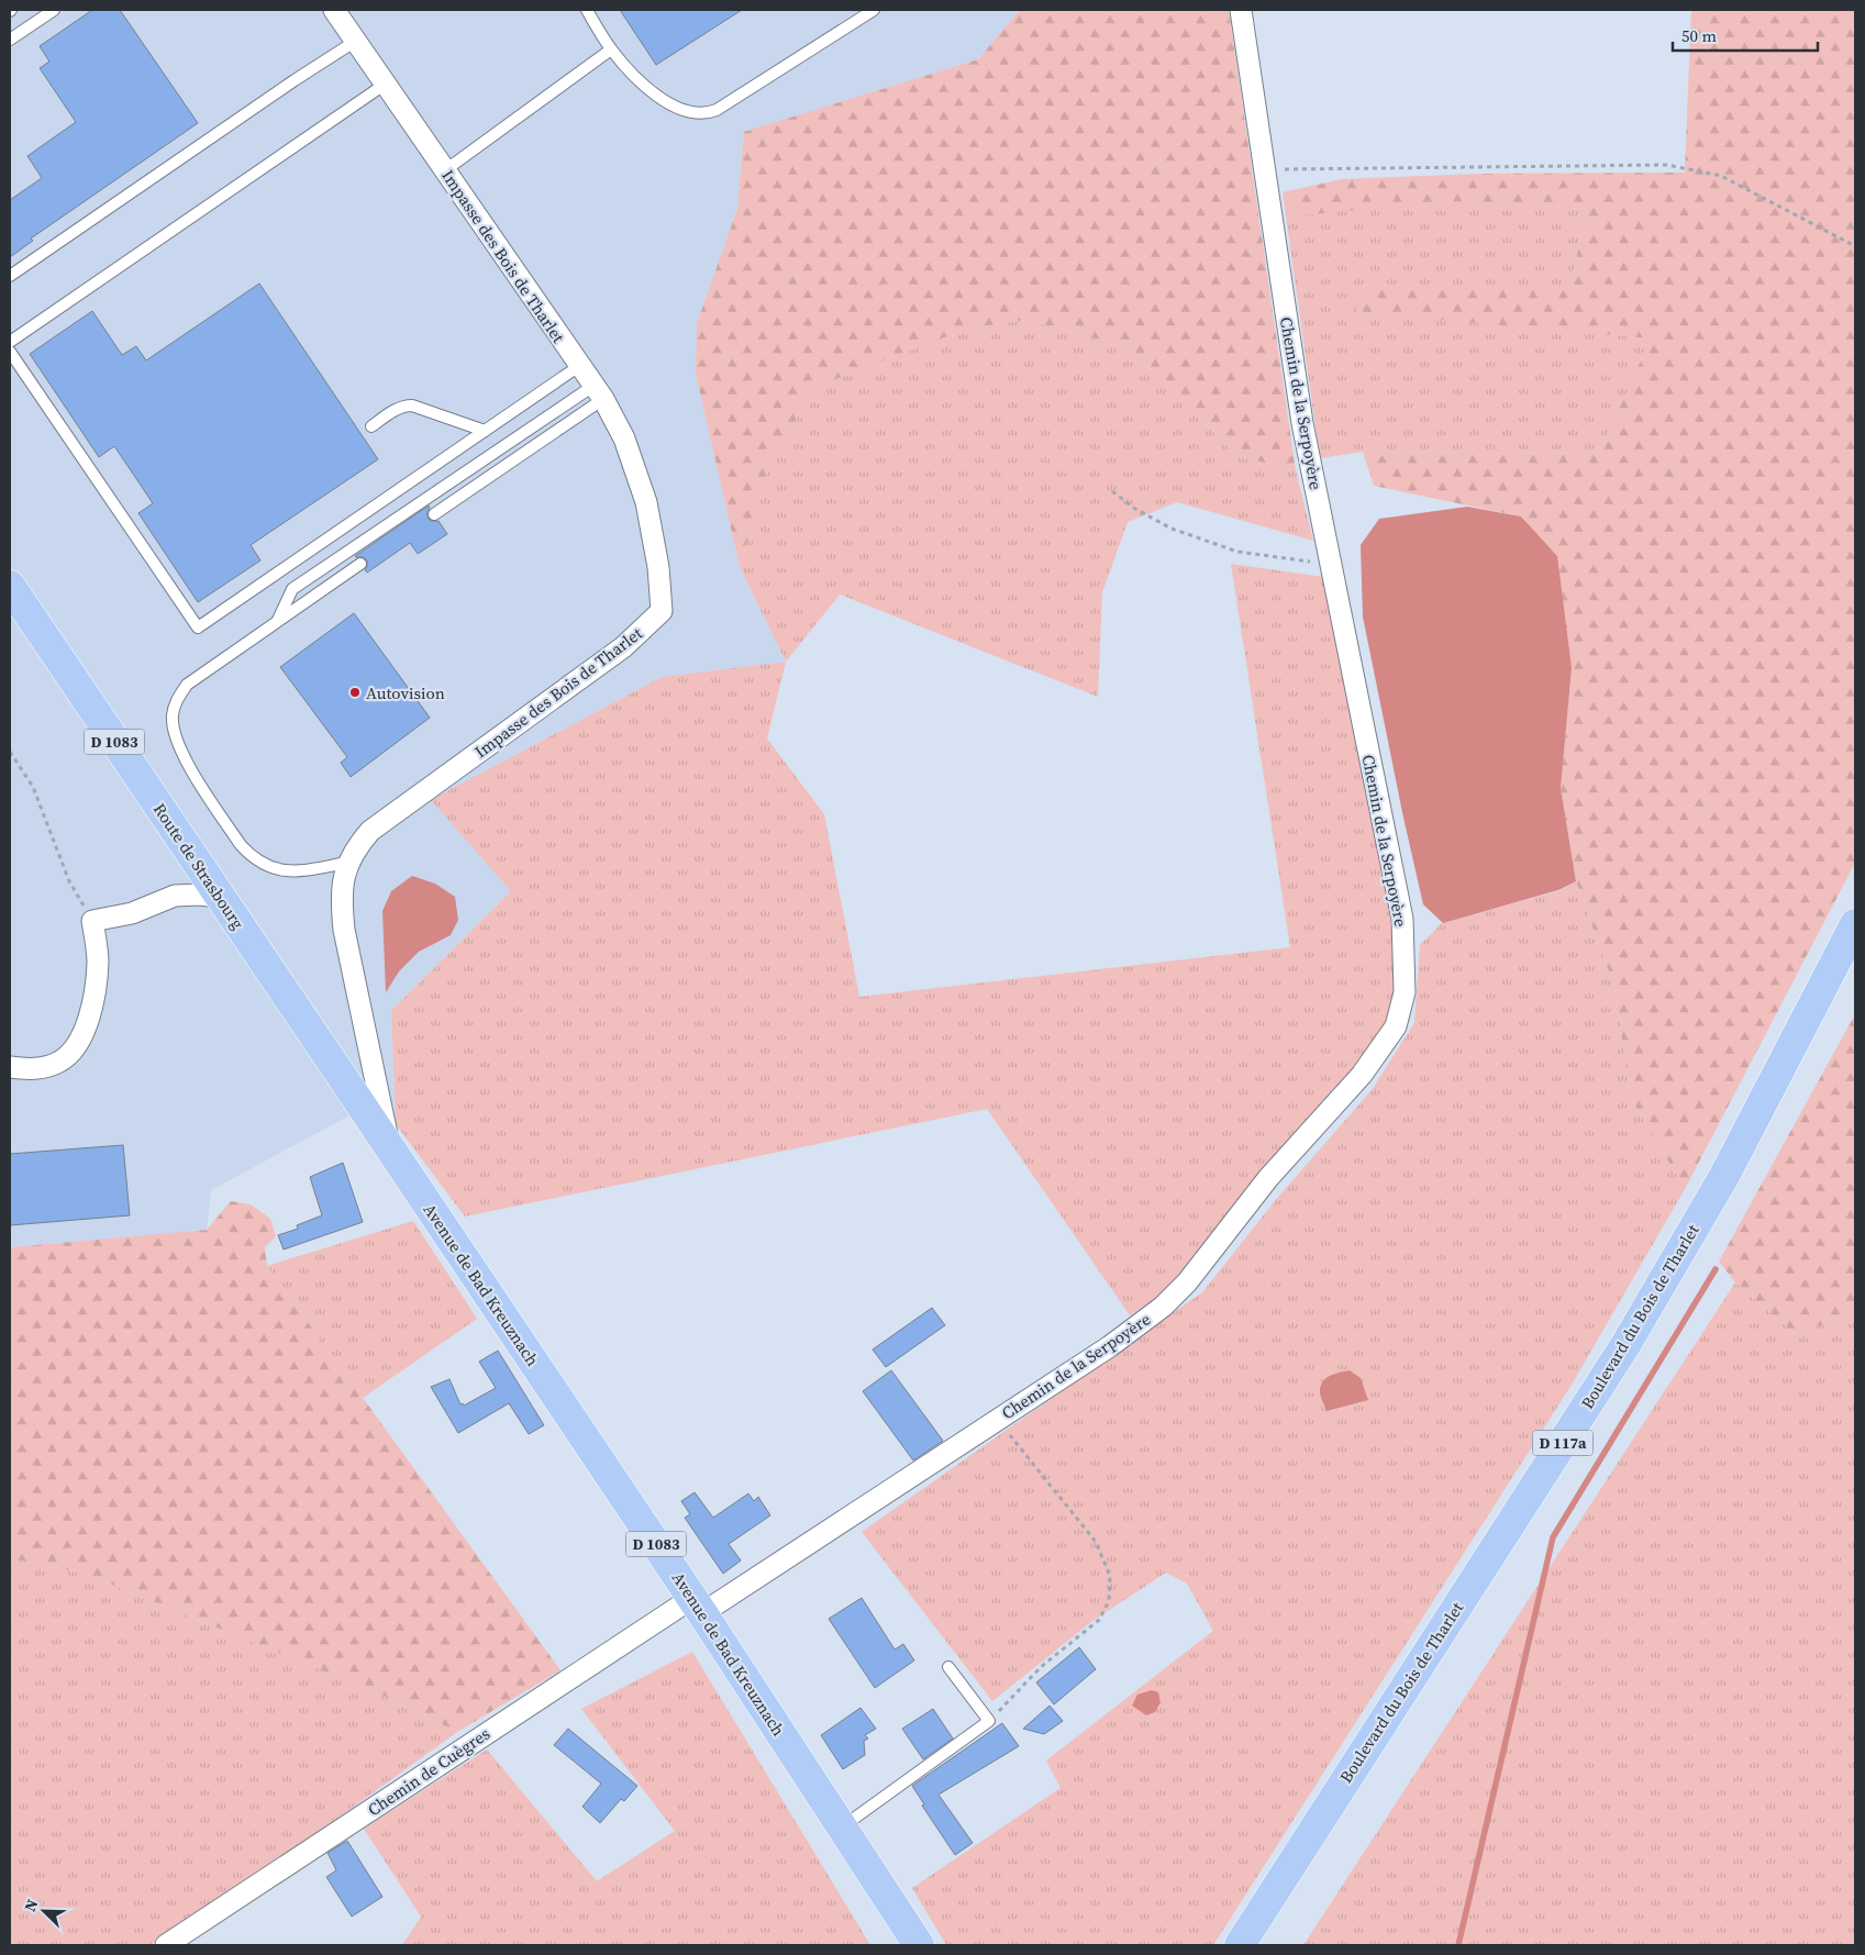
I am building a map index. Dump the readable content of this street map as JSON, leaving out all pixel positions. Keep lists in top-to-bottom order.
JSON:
{
  "streets": {
    "main road": [
      "D 1083",
      "Route de Strasbourg",
      "Avenue de Bad Kreuznach",
      "Boulevard du Bois de Tharlet",
      "D 117a"
    ],
    "street": ["Impasse des Bois de Tharlet", "Chemin de la Serpoyère", "Chemin de Cuègres"]
  },
  "crossings": [
    ["Impasse des Bois de Tharlet", "Route de Strasbourg"],
    ["Impasse des Bois de Tharlet", "Avenue de Bad Kreuznach"],
    ["Chemin de la Serpoyère", "Avenue de Bad Kreuznach"],
    ["Chemin de la Serpoyère", "Chemin de Cuègres"],
    ["Route de Strasbourg", "Avenue de Bad Kreuznach"],
    ["Avenue de Bad Kreuznach", "Chemin de Cuègres"]
  ],
  "places": ["Autovision"],
  "scale_bar": "50 m",
  "north": "top left"
}
